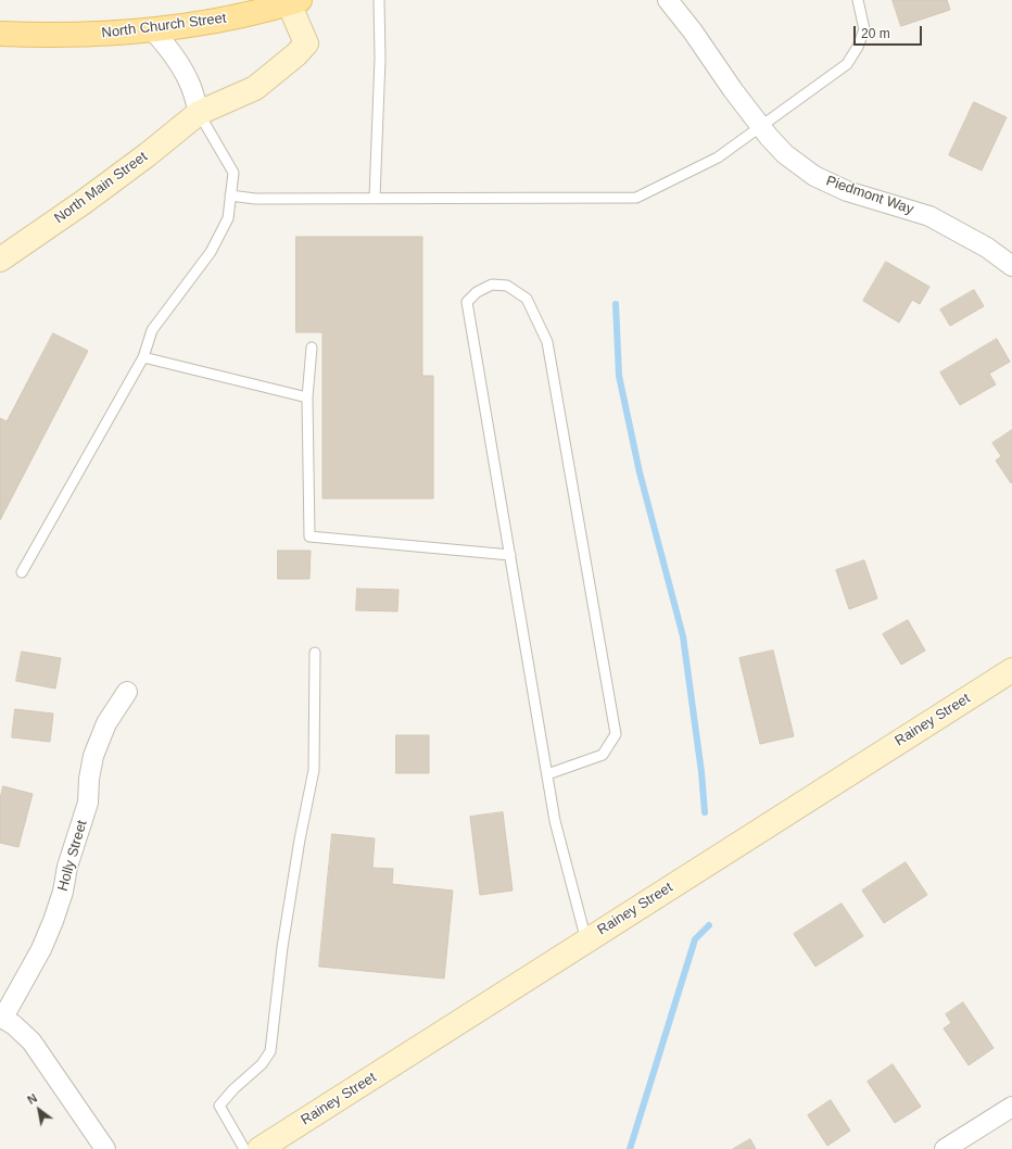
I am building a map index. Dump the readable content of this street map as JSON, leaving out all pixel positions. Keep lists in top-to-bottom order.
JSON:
{
  "streets": {
    "main road": ["North Church Street"],
    "street": [
      "North Main Street",
      "Piedmont Way",
      "Rainey Street",
      "Holly Street"
    ]
  },
  "crossings": [
    ["North Church Street", "North Main Street"]
  ],
  "scale_bar": "20 m",
  "north": "top left"
}
